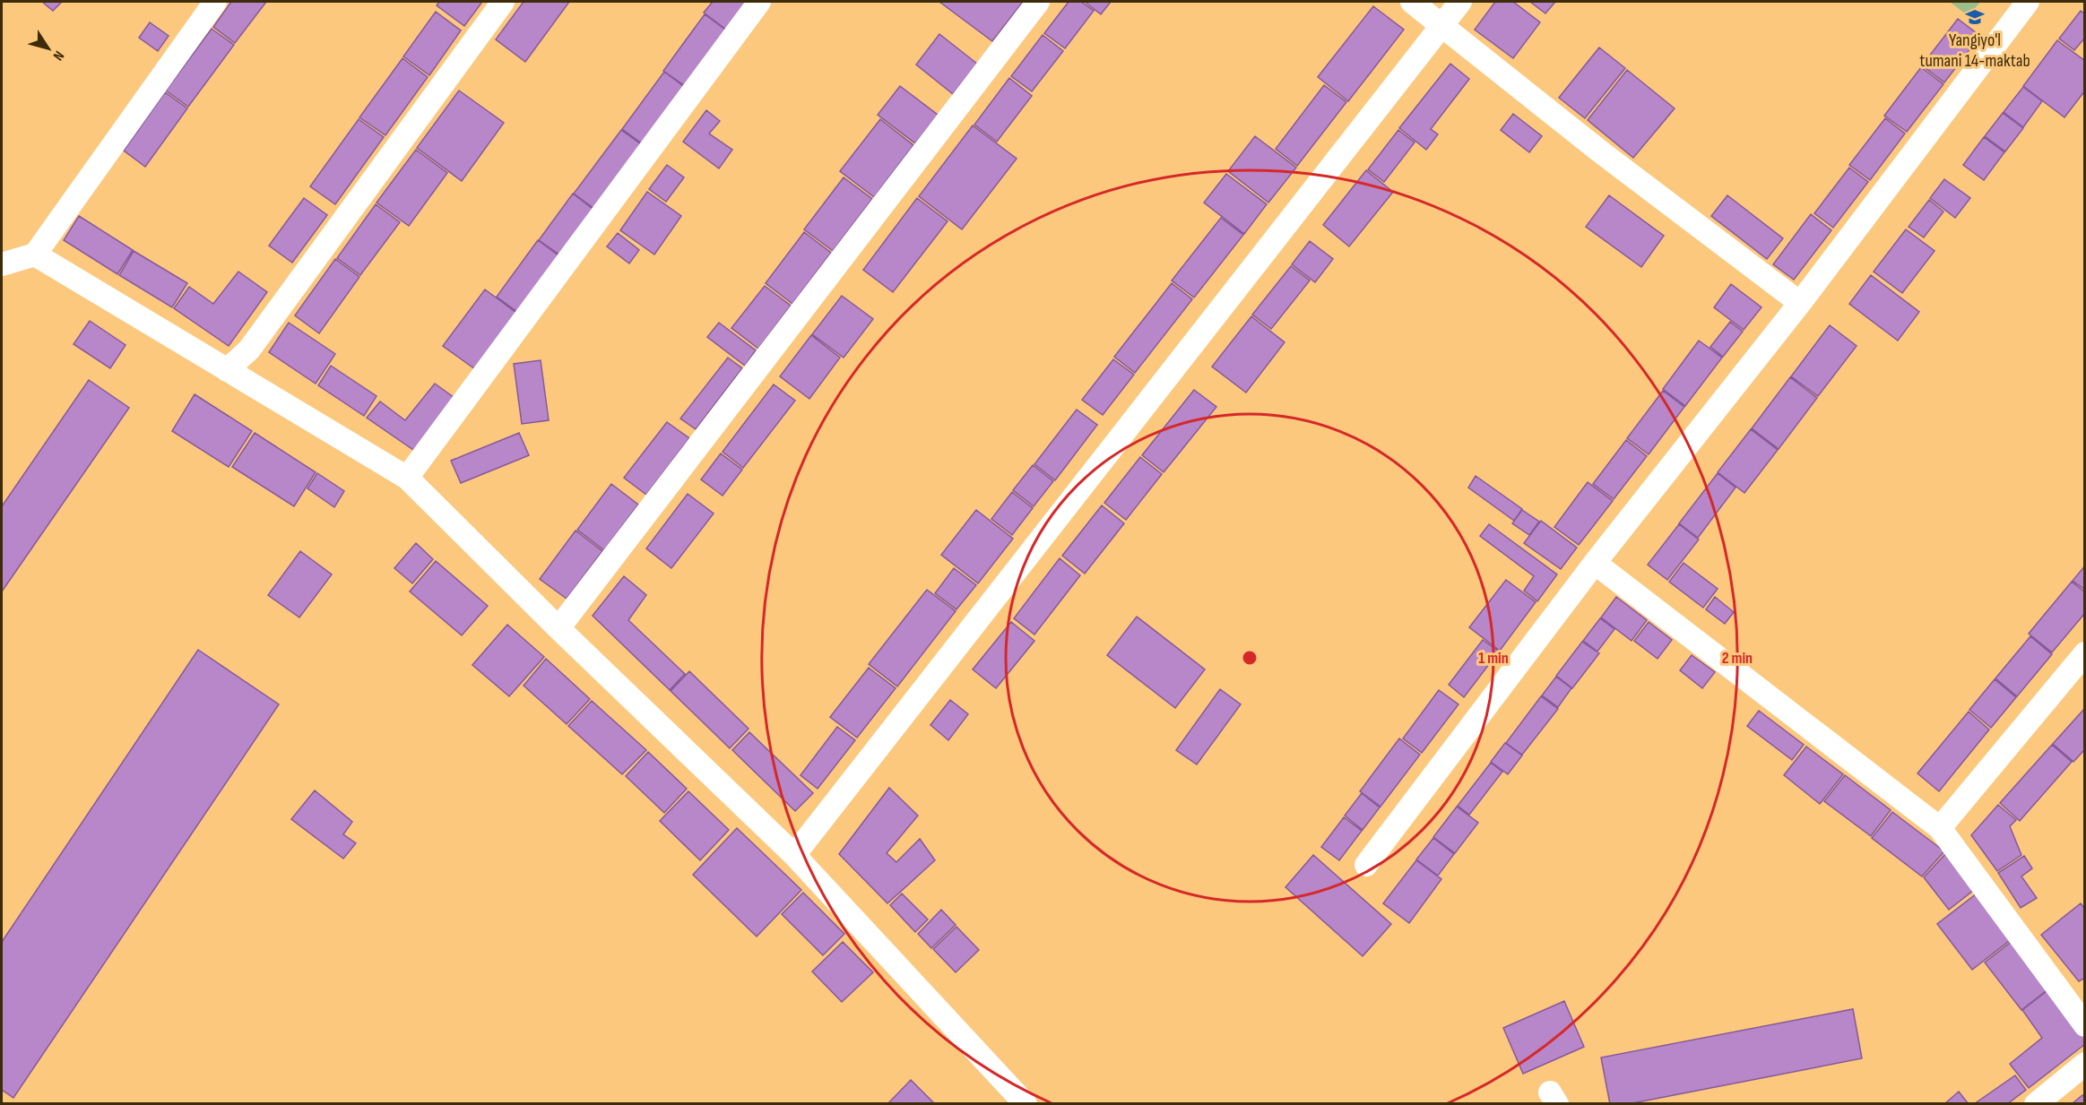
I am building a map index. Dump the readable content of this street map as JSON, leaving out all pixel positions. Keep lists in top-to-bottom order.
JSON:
{
  "places": {
    "school or university": ["Yangiyo'l tumani 14-maktab"]
  },
  "north": "bottom right",
  "rings": ["1 min", "2 min"]
}
